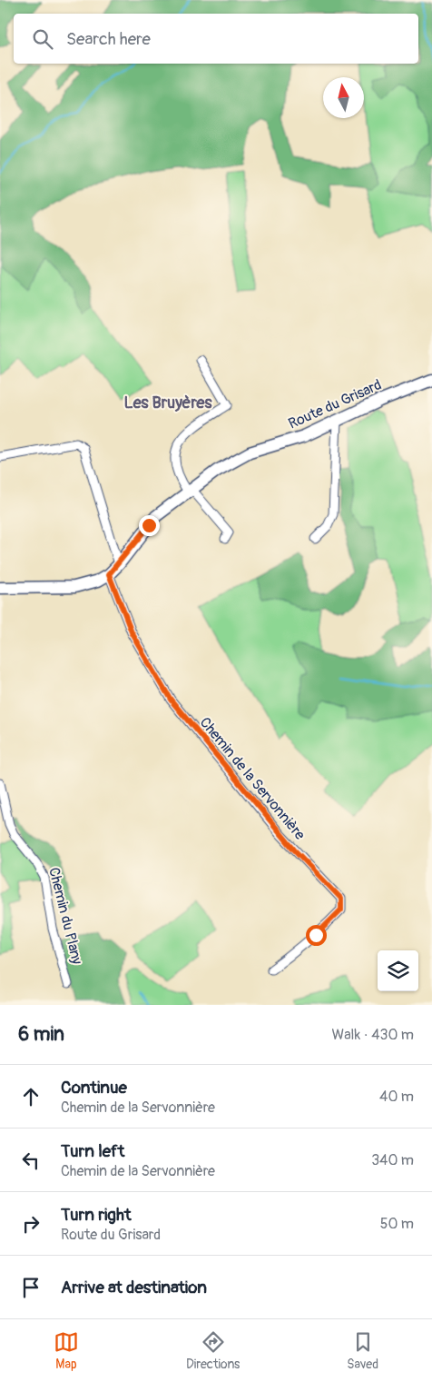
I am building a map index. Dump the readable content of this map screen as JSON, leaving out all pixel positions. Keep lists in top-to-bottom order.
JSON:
{
  "streets": {
    "street": ["Route du Grisard", "Chemin de la Servonnière", "Chemin du Plany"]
  },
  "crossings": [
    ["Route du Grisard", "Chemin de la Servonnière"]
  ],
  "districts": ["Les Bruyères"],
  "north": "top",
  "page": {
    "search": "Search here",
    "heading": ["6 min", "Walk · 430 m"],
    "list": [
      ["Continue", "Chemin de la Servonnière", "40 m"],
      ["Turn left", "Chemin de la Servonnière", "340 m"],
      ["Turn right", "Route du Grisard", "50 m"],
      "Arrive at destination"
    ],
    "nav": ["Map", "Directions", "Saved"]
  }
}
